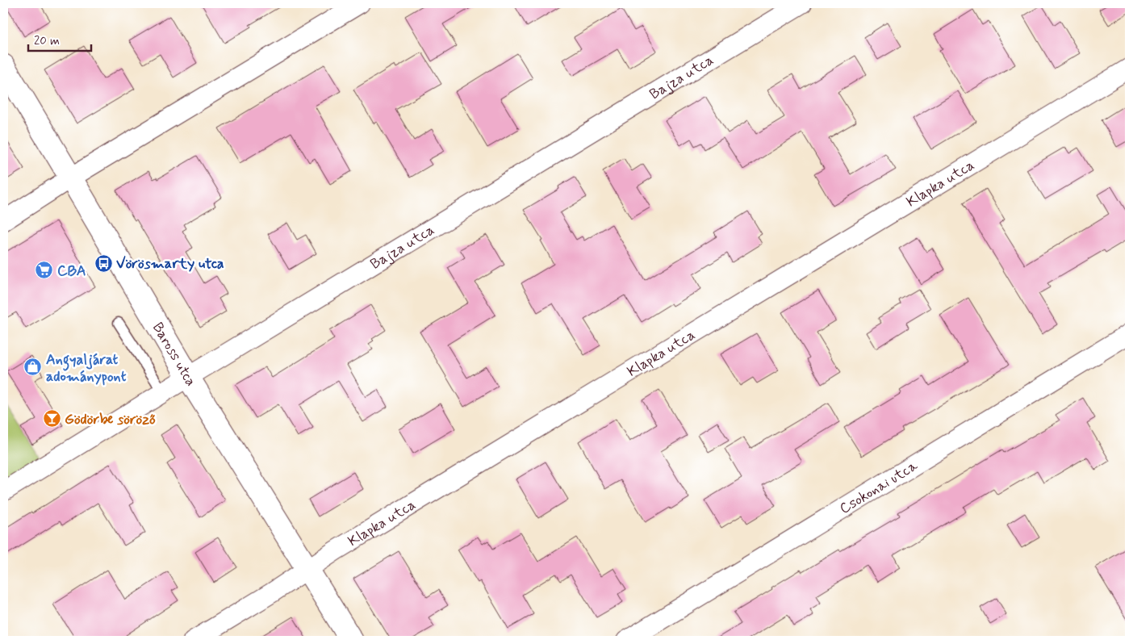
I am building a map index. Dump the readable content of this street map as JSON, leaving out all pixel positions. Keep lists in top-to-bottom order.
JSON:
{
  "streets": {
    "street": [
      "Bajza utca",
      "Klapka utca",
      "Baross utca",
      "Csokonai utca"
    ]
  },
  "crossings": [
    ["Bajza utca", "Baross utca"],
    ["Klapka utca", "Baross utca"]
  ],
  "places": {
    "bus stop": ["Vörösmarty utca"],
    "supermarket": ["CBA"],
    "shop": ["Angyaljárat adománypont"],
    "bar": ["Gödörbe söröző"]
  },
  "scale_bar": "20 m"
}
